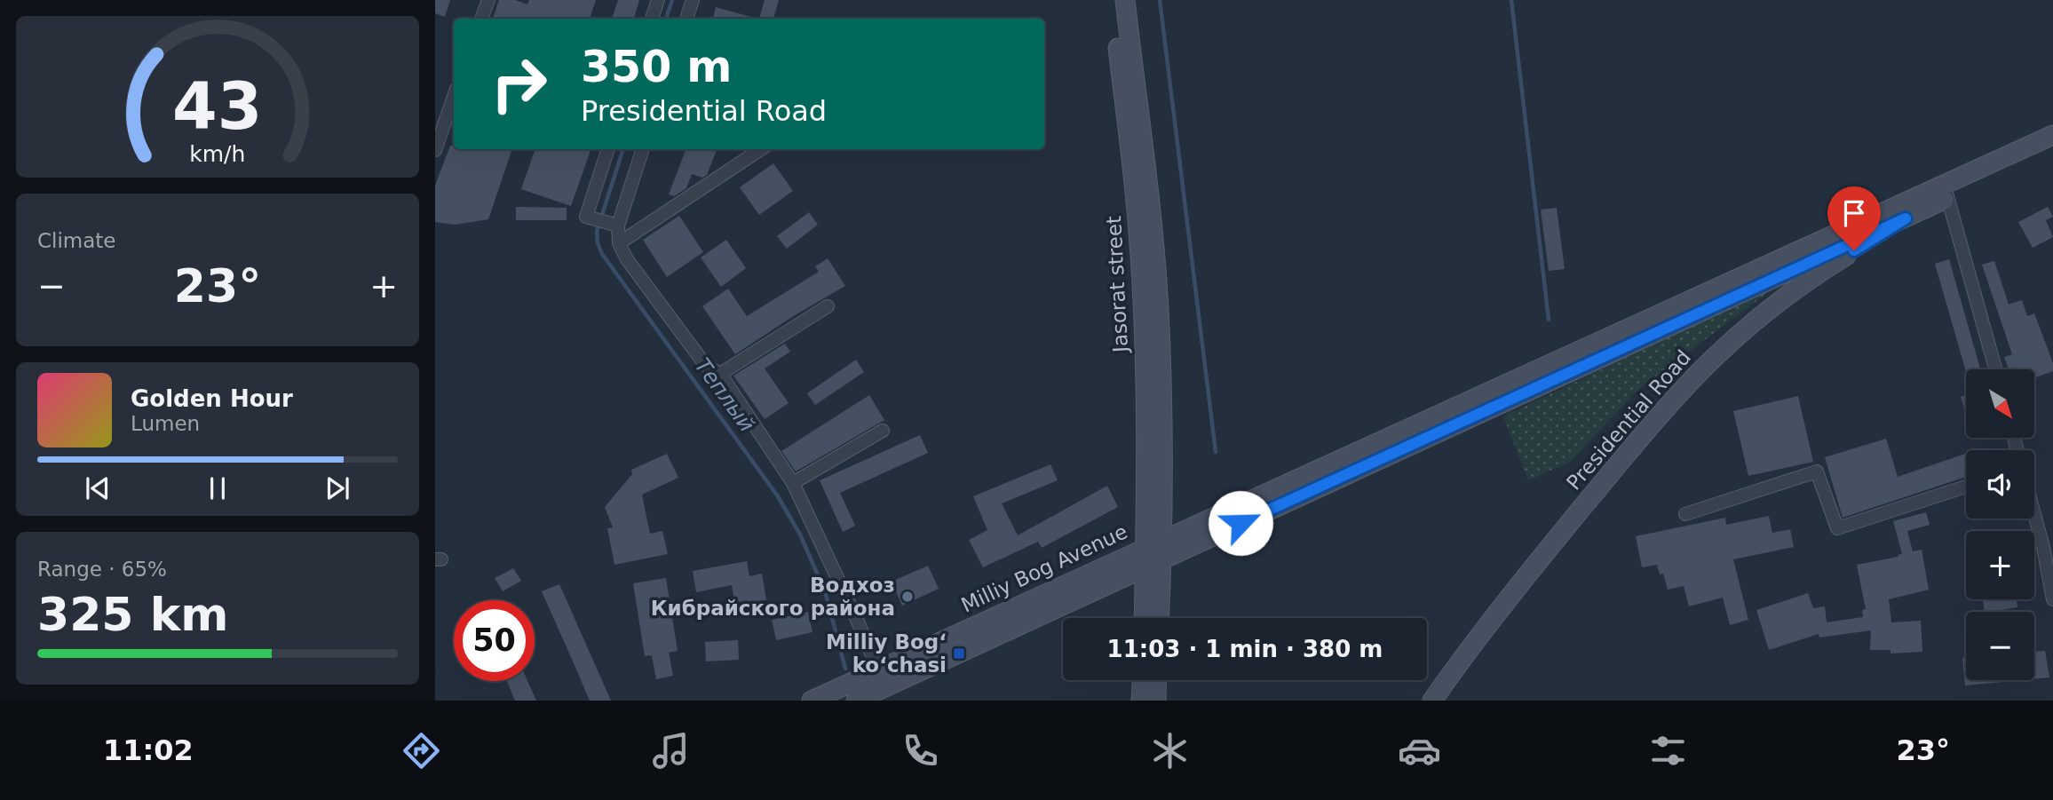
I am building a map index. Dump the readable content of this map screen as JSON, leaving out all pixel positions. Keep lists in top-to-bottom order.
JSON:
{
  "streets": {
    "main road": ["Jasorat street", "Presidential Road", "Milliy Bog Avenue"]
  },
  "crossings": [
    ["Jasorat street", "Milliy Bog Avenue"],
    ["Presidential Road", "Milliy Bog Avenue"]
  ],
  "water": ["Теплый"],
  "places": {
    "other": ["Водхоз Кибрайского района"],
    "transit": ["Milliy Bogʻ koʻchasi"]
  },
  "north": "bottom right",
  "page": {
    "turn": ["350 m", "Presidential Road"],
    "tile": [
      "Climate",
      ["Range · 65%", "325 km"]
    ],
    "heat": ["−", "23°", "+"],
    "map_buttons": ["+", "−"],
    "song": ["Golden Hour", "Lumen"],
    "limit": "50",
    "trip": "11:03 · 1 min · 380 m",
    "tabs": ["11:02", "23°"],
    "gauge": ["43", "km/h"]
  }
}
